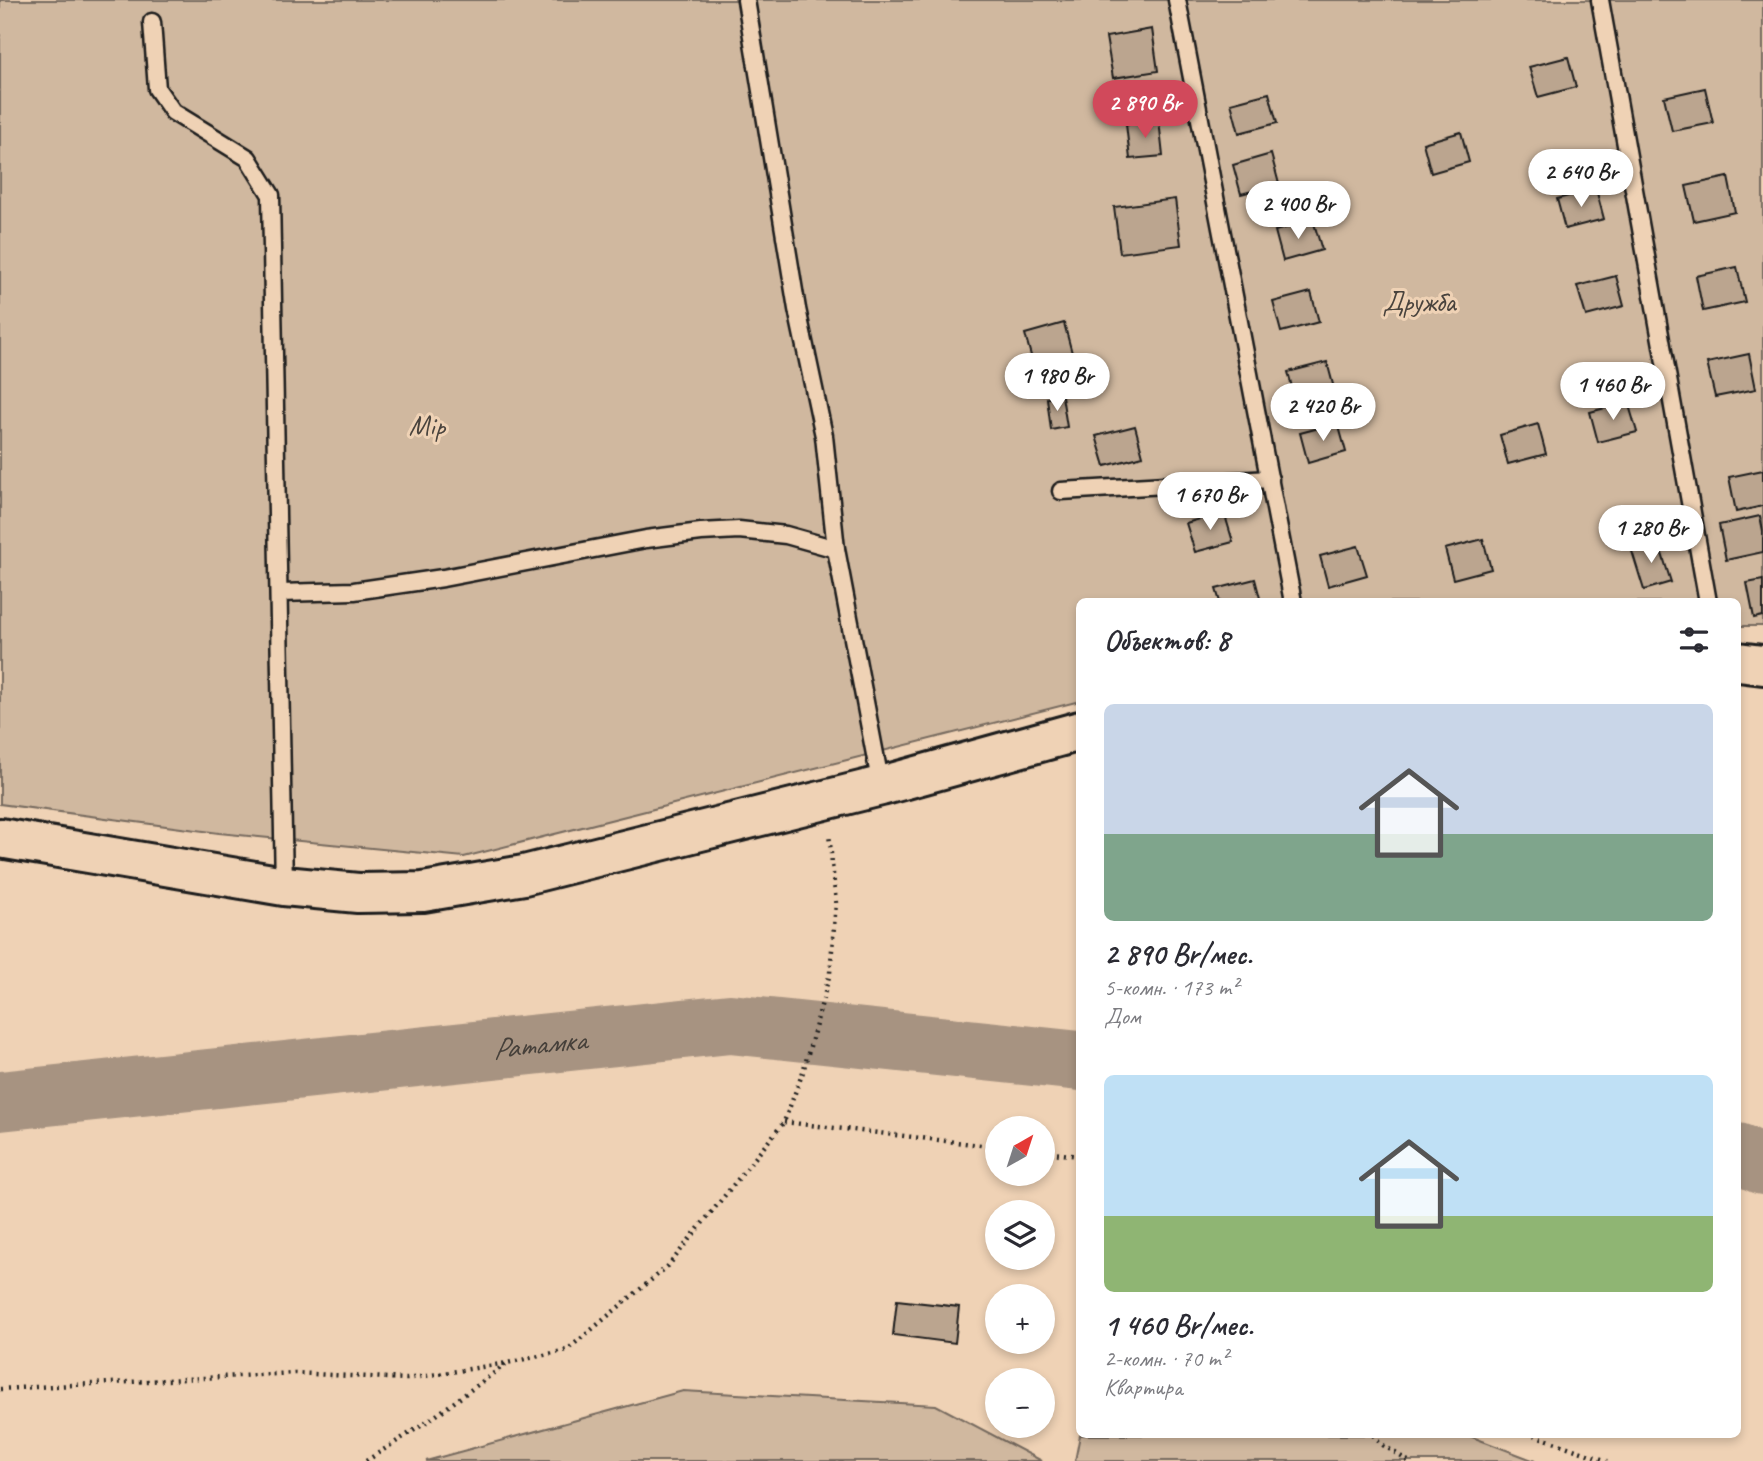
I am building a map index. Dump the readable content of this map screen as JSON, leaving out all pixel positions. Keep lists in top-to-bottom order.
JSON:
{
  "water": ["Ратамка"],
  "parks": ["Дружба", "Мір"],
  "north": "top right",
  "page": {
    "price": [
      "2 890 Br",
      "2 640 Br",
      "2 400 Br",
      "1 980 Br",
      "1 460 Br",
      "2 420 Br",
      "1 670 Br",
      "1 280 Br"
    ],
    "heading": "Объектов: 8",
    "list": [
      {
        "name": "2 890 Br/мес.",
        "note": "5-комн. · 173 m² · Дом"
      },
      {
        "name": "1 460 Br/мес.",
        "note": "2-комн. · 70 m² · Квартира"
      }
    ],
    "map_buttons": ["+", "−"]
  }
}
